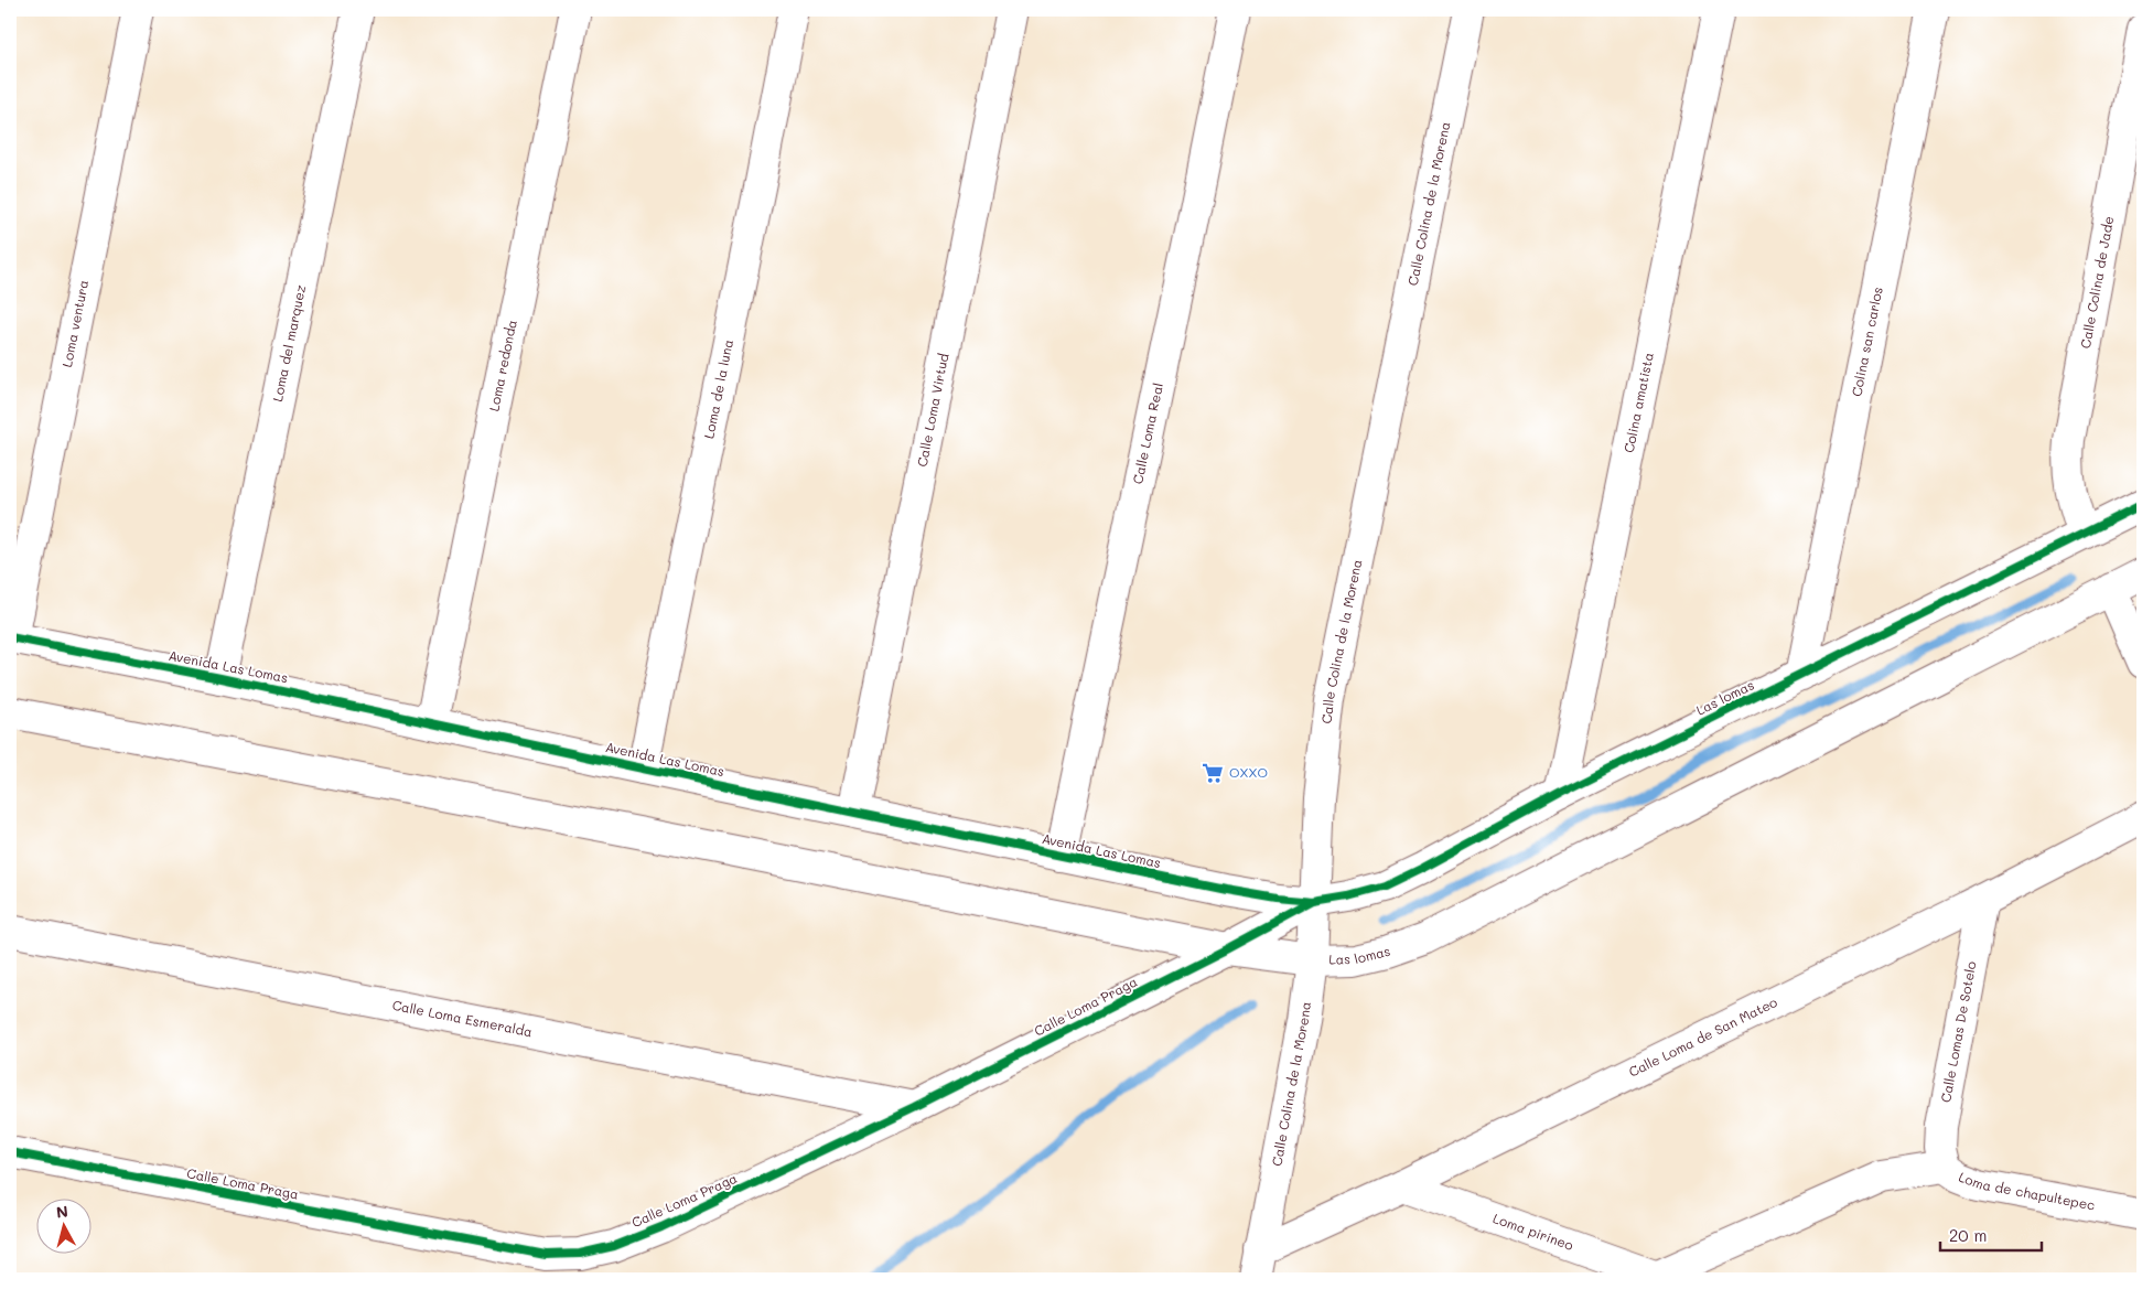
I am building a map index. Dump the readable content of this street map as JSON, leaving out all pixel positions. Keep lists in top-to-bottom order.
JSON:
{
  "streets": {
    "street": [
      "Calle Colina de la Morena",
      "Calle Colina de Jade",
      "Loma ventura",
      "Colina san carlos",
      "Loma del marquez",
      "Loma redonda",
      "Loma de la luna",
      "Colina amatista",
      "Calle Loma Virtud",
      "Calle Loma Real",
      "Avenida Las Lomas",
      "Las lomas",
      "Calle Loma Praga",
      "Calle Loma Esmeralda",
      "Calle Lomas De Sotelo",
      "Calle Loma de San Mateo",
      "Loma de chapultepec",
      "Loma pirineo"
    ]
  },
  "crossings": [
    ["Calle Colina de la Morena", "Avenida Las Lomas"],
    ["Calle Colina de la Morena", "Las lomas"],
    ["Calle Colina de la Morena", "Calle Loma Praga"],
    ["Calle Colina de la Morena", "Calle Loma de San Mateo"],
    ["Calle Colina de Jade", "Las lomas"],
    ["Loma ventura", "Avenida Las Lomas"],
    ["Colina san carlos", "Las lomas"],
    ["Loma del marquez", "Avenida Las Lomas"],
    ["Loma redonda", "Avenida Las Lomas"],
    ["Loma de la luna", "Avenida Las Lomas"],
    ["Colina amatista", "Las lomas"],
    ["Calle Loma Virtud", "Avenida Las Lomas"],
    ["Calle Loma Real", "Avenida Las Lomas"],
    ["Avenida Las Lomas", "Las lomas"],
    ["Avenida Las Lomas", "Calle Loma Praga"],
    ["Las lomas", "Calle Loma Praga"],
    ["Calle Loma Praga", "Calle Loma Esmeralda"],
    ["Calle Lomas De Sotelo", "Calle Loma de San Mateo"],
    ["Calle Lomas De Sotelo", "Loma de chapultepec"],
    ["Calle Loma de San Mateo", "Loma pirineo"]
  ],
  "places": {
    "supermarket": ["OXXO"]
  },
  "scale_bar": "20 m",
  "north": "top"
}
